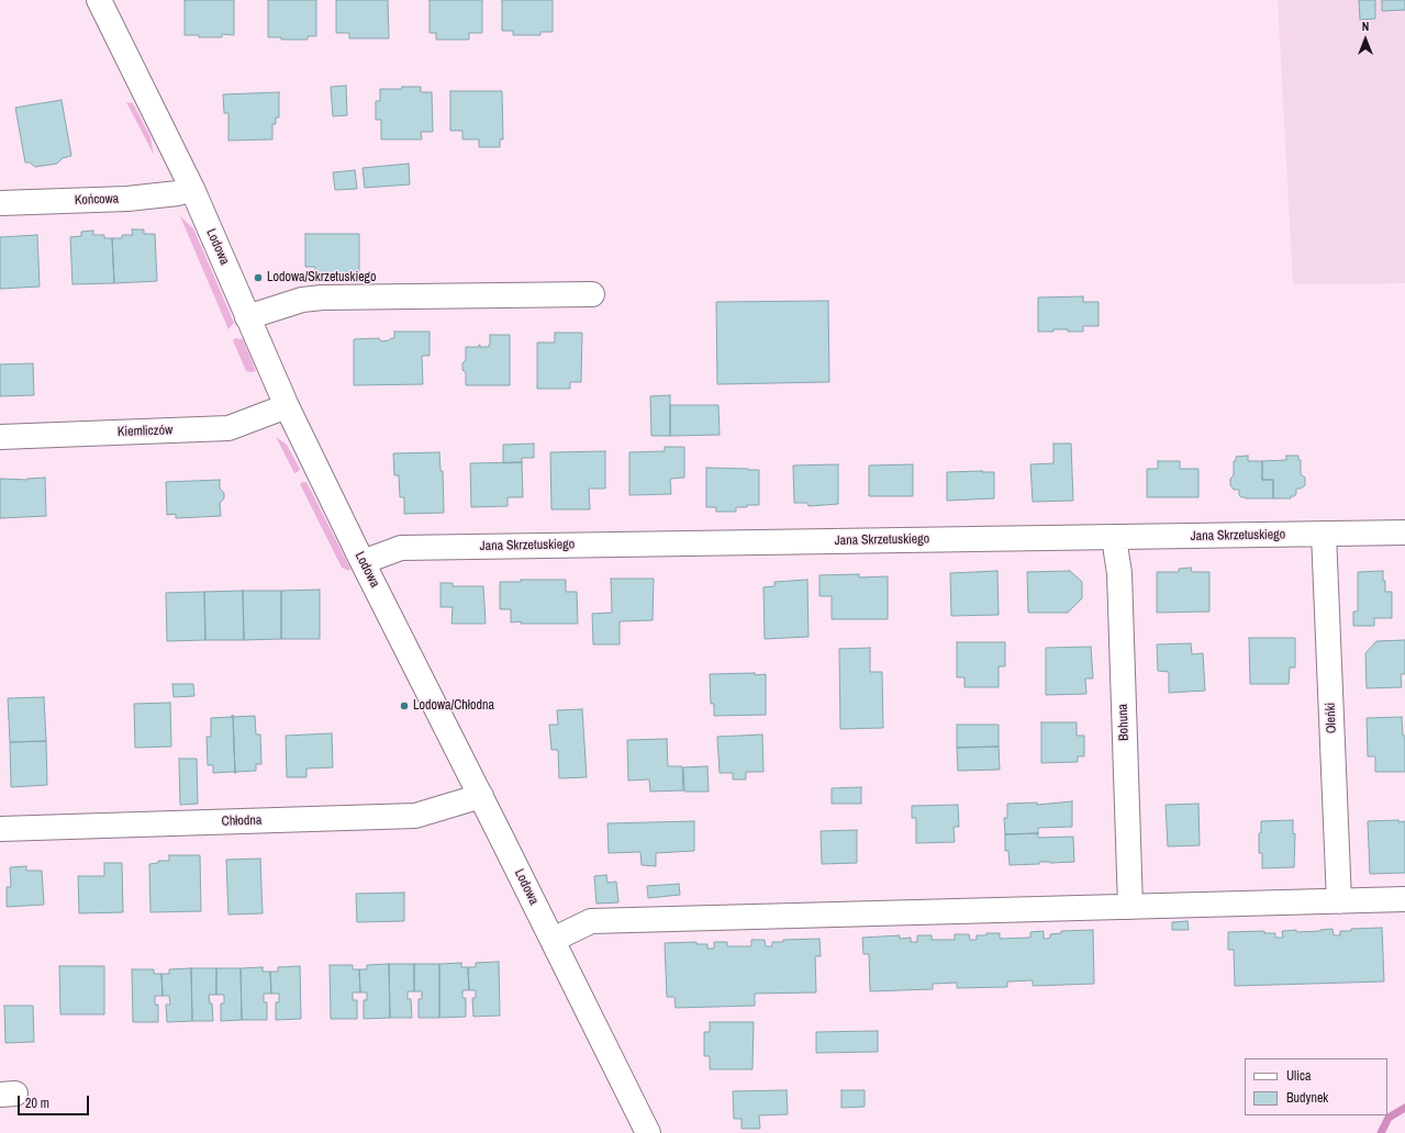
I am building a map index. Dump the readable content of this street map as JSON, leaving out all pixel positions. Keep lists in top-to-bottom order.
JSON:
{
  "streets": {
    "street": [
      "Końcowa",
      "Lodowa",
      "Kiemliczów",
      "Jana Skrzetuskiego",
      "Oleńki",
      "Bohuna",
      "Chłodna"
    ]
  },
  "crossings": [
    ["Końcowa", "Lodowa"],
    ["Lodowa", "Kiemliczów"],
    ["Lodowa", "Jana Skrzetuskiego"],
    ["Lodowa", "Chłodna"],
    ["Jana Skrzetuskiego", "Oleńki"],
    ["Jana Skrzetuskiego", "Bohuna"]
  ],
  "places": ["Lodowa/Skrzetuskiego", "Lodowa/Chłodna"],
  "legend": ["Ulica", "Budynek"],
  "scale_bar": "20 m",
  "north": "top"
}
